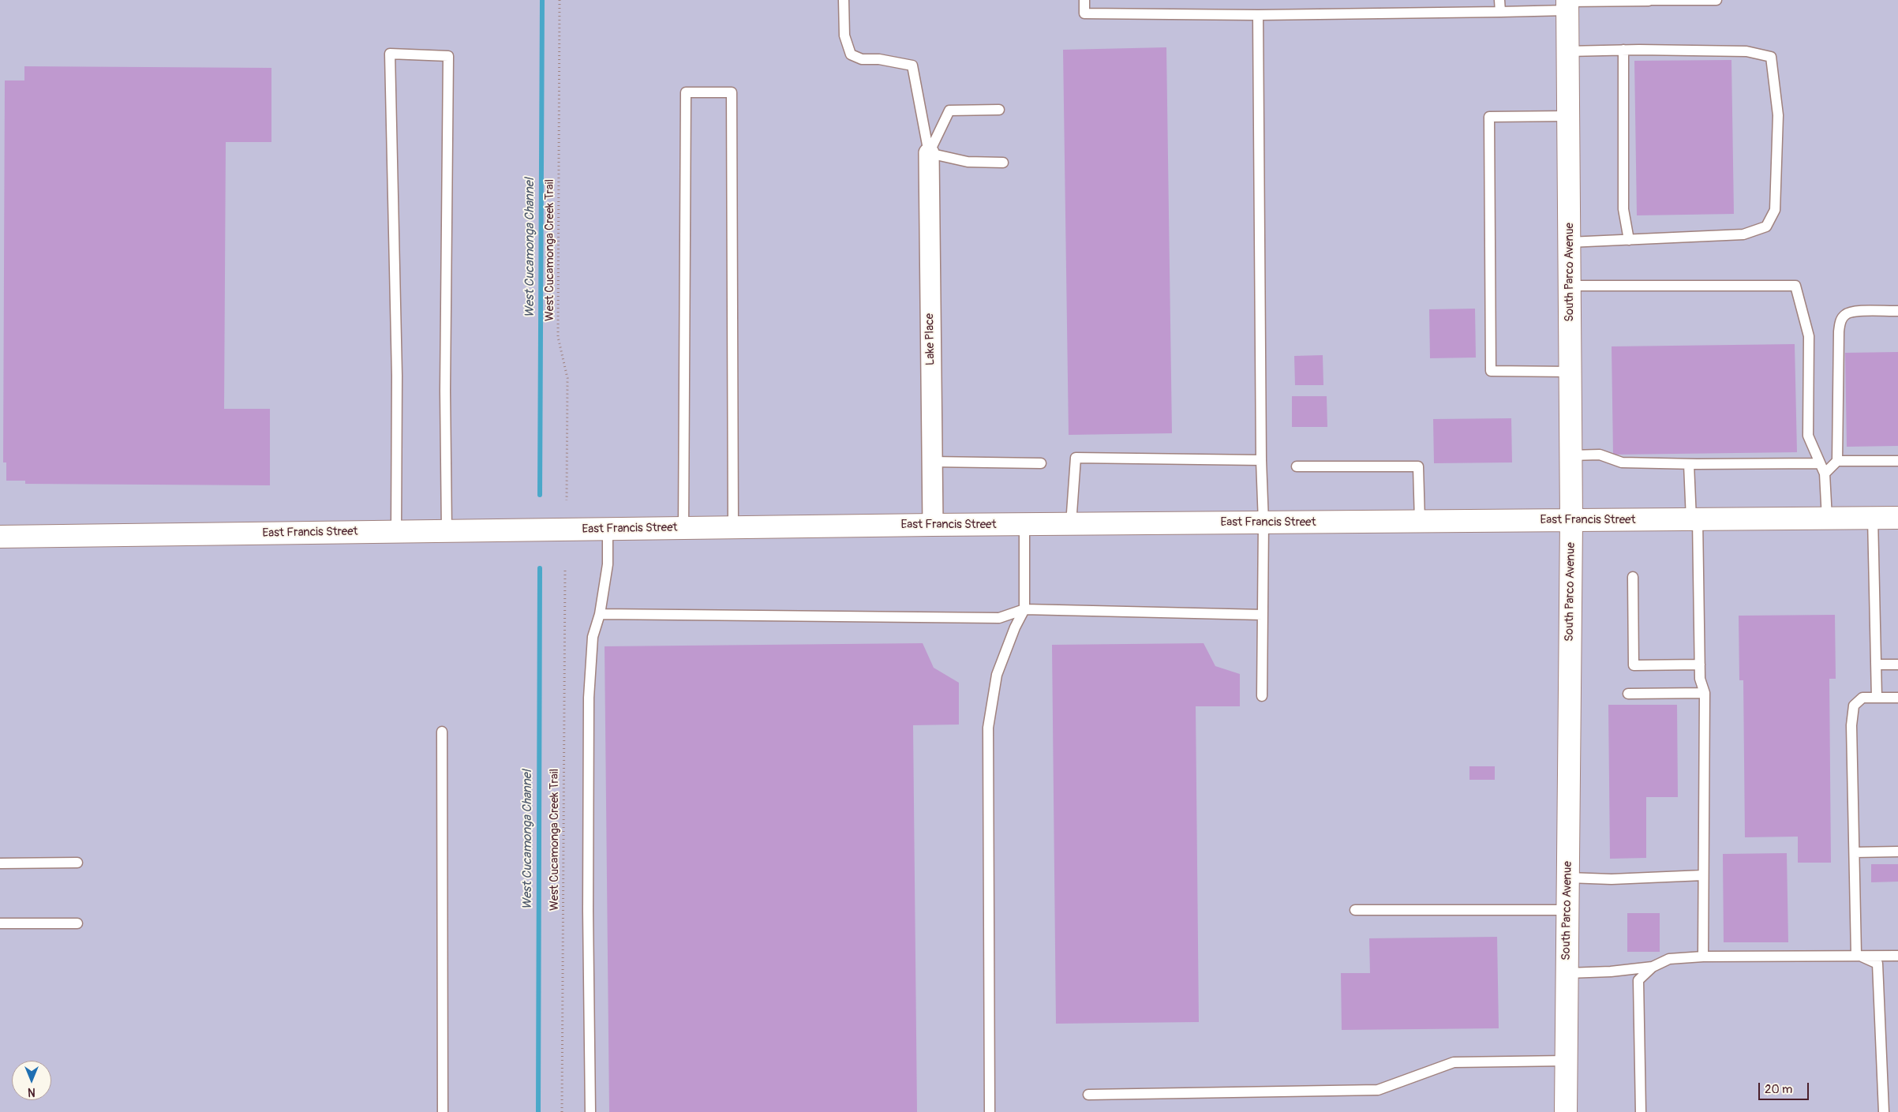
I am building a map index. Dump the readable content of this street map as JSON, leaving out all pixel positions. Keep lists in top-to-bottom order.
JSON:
{
  "streets": {
    "street": ["South Parco Avenue", "Lake Place", "East Francis Street"],
    "path": ["West Cucamonga Creek Trail"]
  },
  "crossings": [
    ["South Parco Avenue", "East Francis Street"],
    ["Lake Place", "East Francis Street"]
  ],
  "water": ["West Cucamonga Channel"],
  "scale_bar": "20 m",
  "north": "bottom"
}
